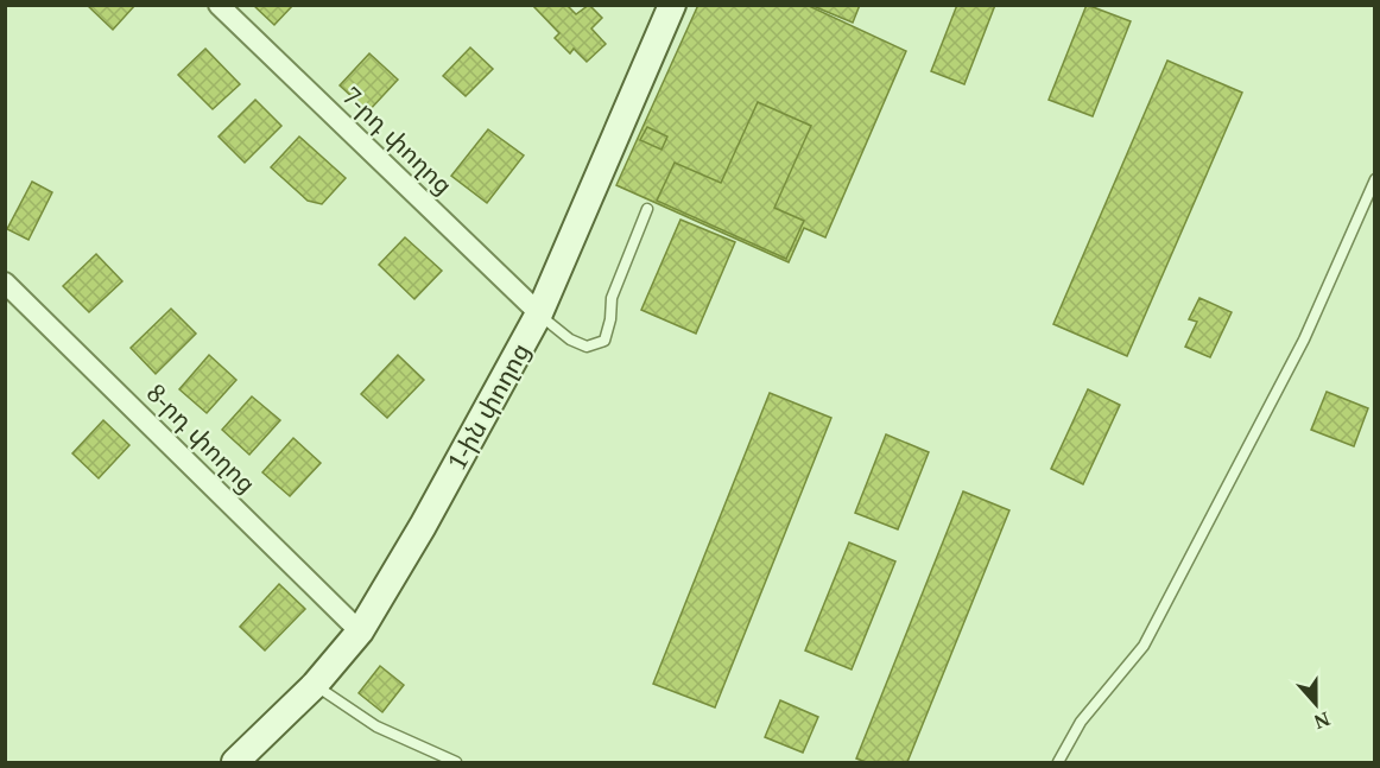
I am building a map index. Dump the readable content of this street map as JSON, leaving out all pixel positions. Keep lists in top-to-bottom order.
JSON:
{
  "streets": {
    "main road": ["1-ին փողոց"],
    "street": ["7-րդ փողոց", "8-րդ փողոց"]
  },
  "crossings": [
    ["7-րդ փողոց", "1-ին փողոց"],
    ["1-ին փողոց", "8-րդ փողոց"]
  ],
  "north": "bottom"
}
